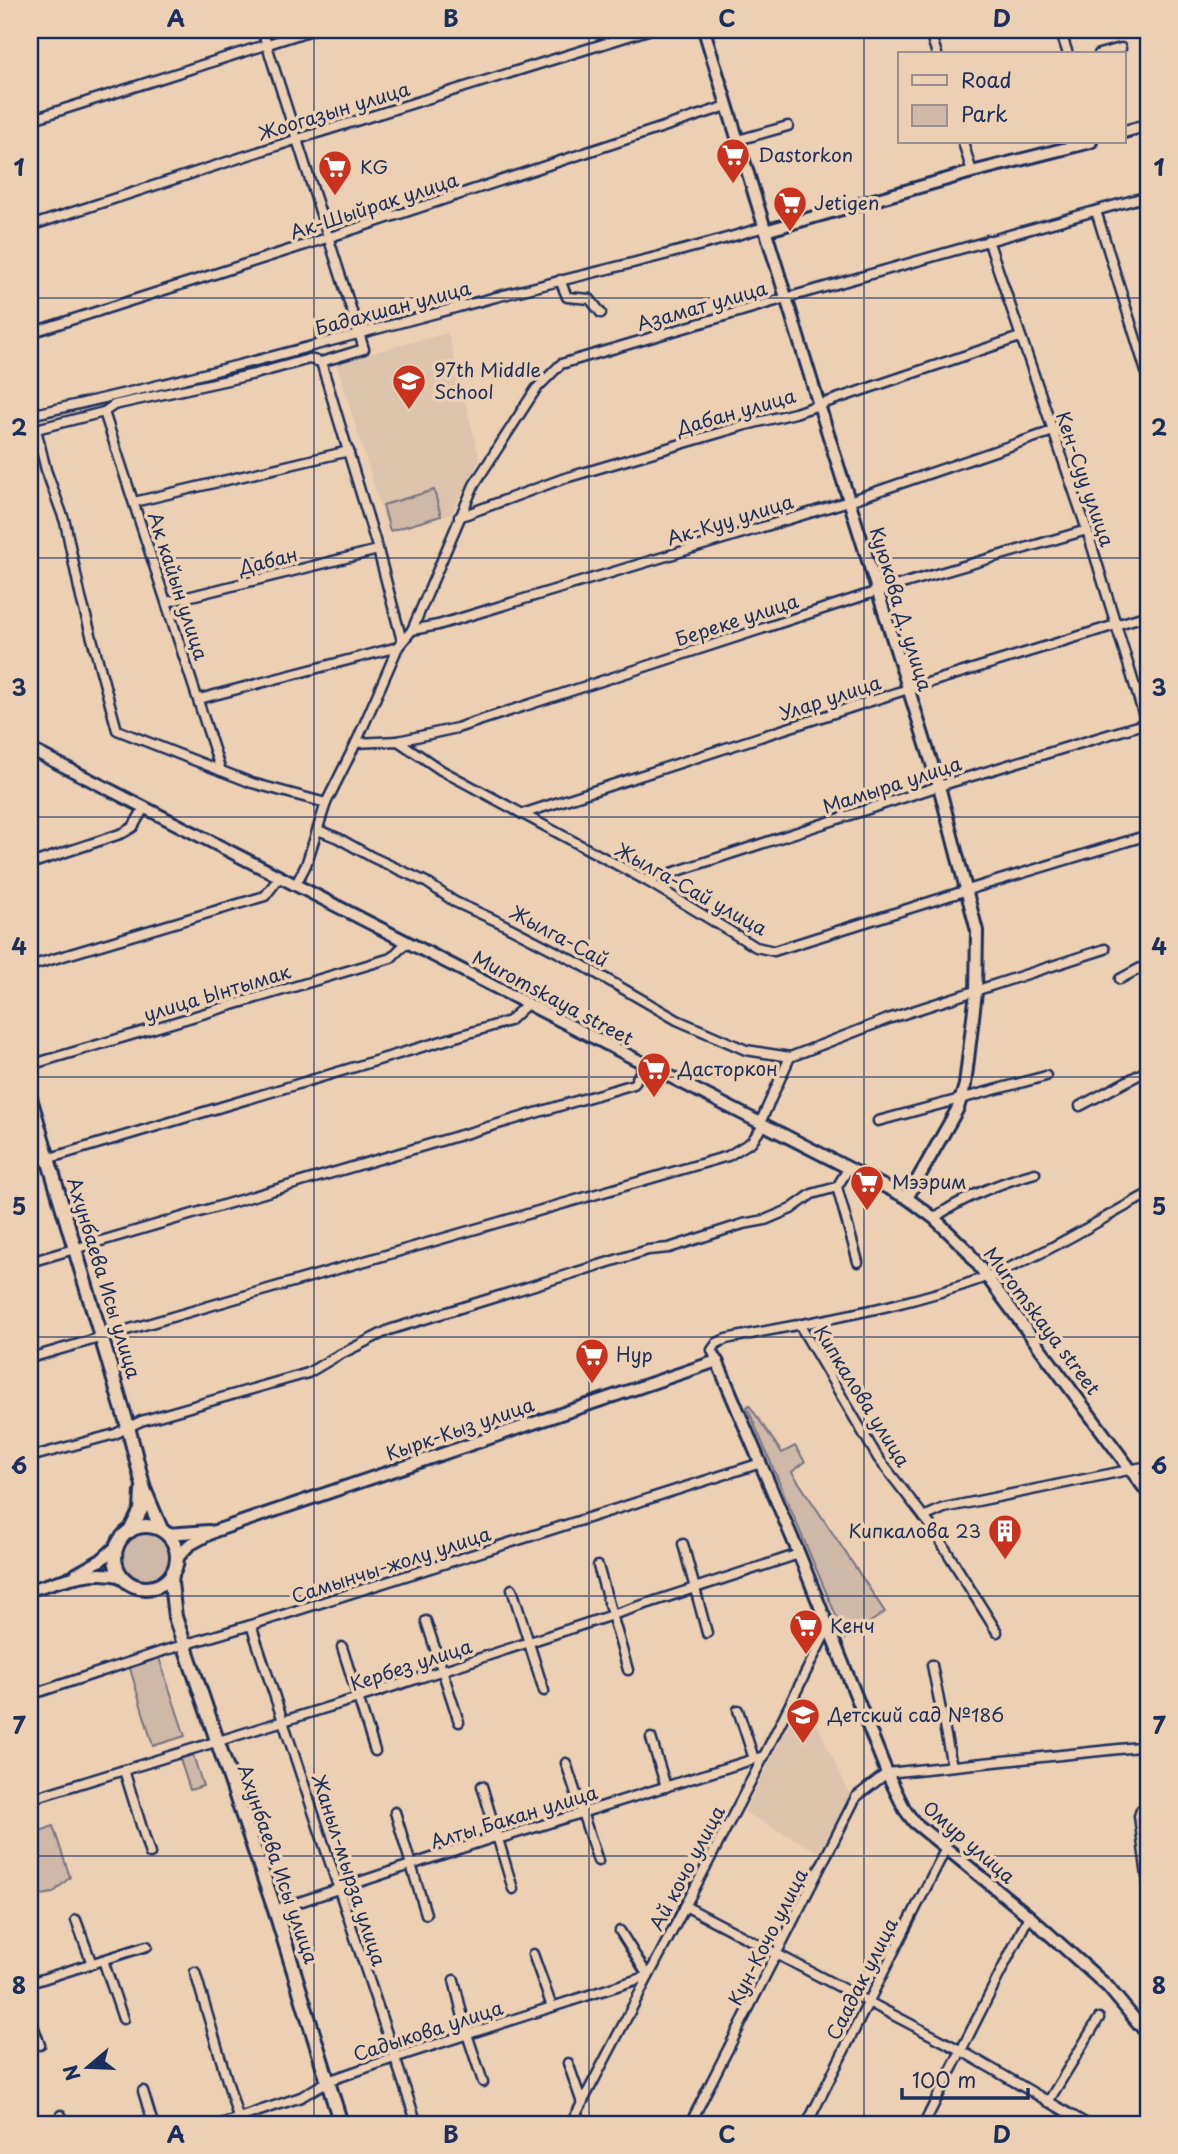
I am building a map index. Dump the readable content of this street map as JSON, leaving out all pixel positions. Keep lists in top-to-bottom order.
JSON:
{
  "streets": {
    "main road": ["Ахунбаева Исы улица"],
    "street": [
      "Жоогазын улица",
      "Ак-Шыйрак улица",
      "Азамат улица",
      "Бадахшан улица",
      "Дабан улица",
      "Кен-Суу улица",
      "Ак-Куу улица",
      "Дабан",
      "Ак кайын улица",
      "Куюкова Д. улица",
      "Береке улица",
      "Улар улица",
      "Мамыра улица",
      "Жылга-Сай улица",
      "Жылга-Сай",
      "улица Ынтымак",
      "Muromskaya street",
      "Кипкалова улица",
      "Кырк-Кыз улица",
      "Самынчы-жолу улица",
      "Кербез улица",
      "Алты Бакан улица",
      "Омур улица",
      "Ай кочо улица",
      "Жаныл-мырза улица",
      "Кун-Кочо улица",
      "Саадак улица",
      "Садыкова улица"
    ]
  },
  "crossings": [
    ["Ак-Шыйрак улица", "Куюкова Д. улица"],
    ["Азамат улица", "Дабан улица"],
    ["Азамат улица", "Кен-Суу улица"],
    ["Азамат улица", "Ак-Куу улица"],
    ["Азамат улица", "Куюкова Д. улица"],
    ["Бадахшан улица", "Куюкова Д. улица"],
    ["Дабан улица", "Кен-Суу улица"],
    ["Дабан улица", "Куюкова Д. улица"],
    ["Кен-Суу улица", "Ак-Куу улица"],
    ["Кен-Суу улица", "Береке улица"],
    ["Кен-Суу улица", "Улар улица"],
    ["Кен-Суу улица", "Мамыра улица"],
    ["Ак-Куу улица", "Куюкова Д. улица"],
    ["Дабан", "Ак кайын улица"],
    ["Куюкова Д. улица", "Береке улица"],
    ["Куюкова Д. улица", "Улар улица"],
    ["Куюкова Д. улица", "Мамыра улица"],
    ["Куюкова Д. улица", "Жылга-Сай улица"],
    ["Куюкова Д. улица", "Muromskaya street"],
    ["Береке улица", "Жылга-Сай улица"],
    ["Улар улица", "Жылга-Сай улица"],
    ["Мамыра улица", "Жылга-Сай улица"],
    ["улица Ынтымак", "Muromskaya street"],
    ["Ахунбаева Исы улица", "Кырк-Кыз улица"],
    ["Ахунбаева Исы улица", "Самынчы-жолу улица"],
    ["Ахунбаева Исы улица", "Кербез улица"],
    ["Ахунбаева Исы улица", "Алты Бакан улица"],
    ["Ахунбаева Исы улица", "Садыкова улица"],
    ["Кырк-Кыз улица", "Омур улица"],
    ["Самынчы-жолу улица", "Омур улица"],
    ["Самынчы-жолу улица", "Жаныл-мырза улица"],
    ["Кербез улица", "Омур улица"],
    ["Кербез улица", "Жаныл-мырза улица"],
    ["Алты Бакан улица", "Ай кочо улица"],
    ["Алты Бакан улица", "Жаныл-мырза улица"],
    ["Омур улица", "Ай кочо улица"],
    ["Омур улица", "Кун-Кочо улица"],
    ["Омур улица", "Саадак улица"],
    ["Ай кочо улица", "Садыкова улица"],
    ["Жаныл-мырза улица", "Садыкова улица"]
  ],
  "places": {
    "supermarket": [
      "Dastorkon",
      "KG",
      "Jetigen",
      "Дасторкон",
      "Мээрим",
      "Нур",
      "Кенч"
    ],
    "school or university": ["97th Middle School", "Детский сад №186"],
    "building": ["Кипкалова 23"]
  },
  "legend": ["Road", "Park"],
  "scale_bar": "100 m",
  "north": "left",
  "grid": {
    "columns": [
      "A",
      "B",
      "C",
      "D"
    ],
    "rows": [
      "1",
      "2",
      "3",
      "4",
      "5",
      "6",
      "7",
      "8"
    ]
  }
}
